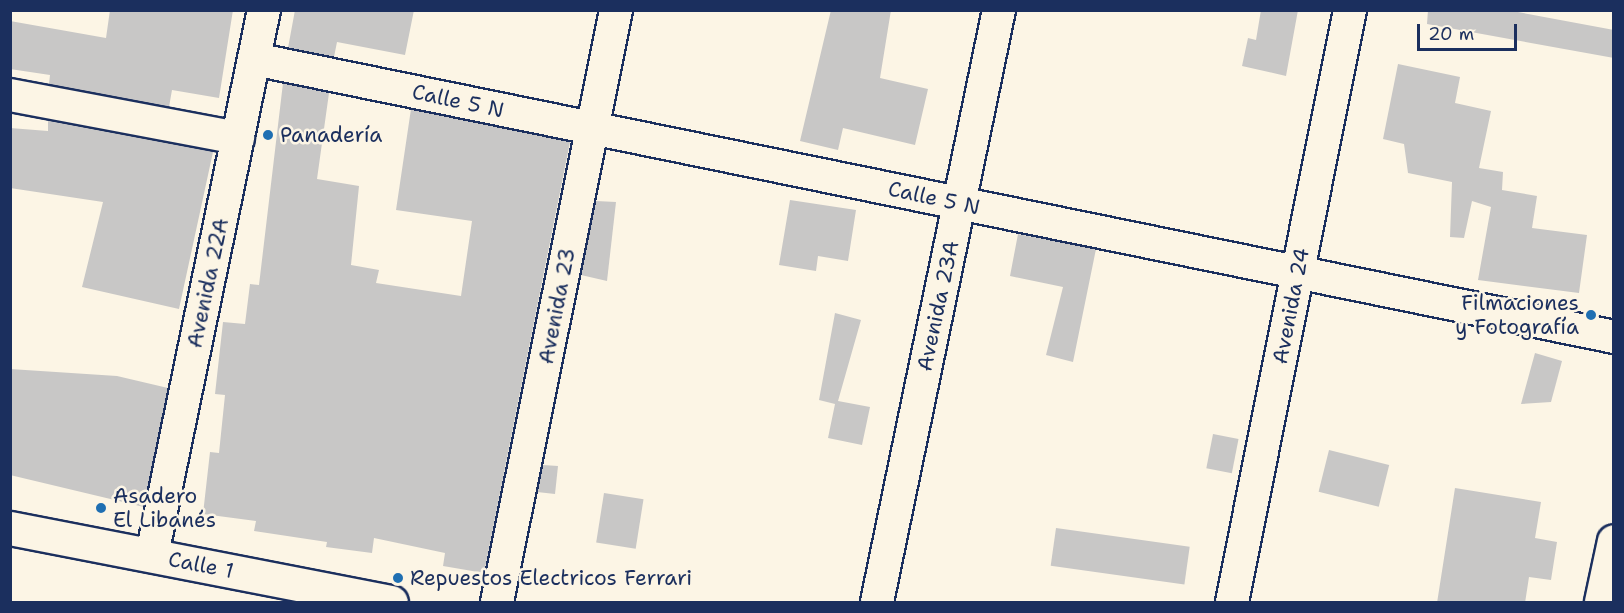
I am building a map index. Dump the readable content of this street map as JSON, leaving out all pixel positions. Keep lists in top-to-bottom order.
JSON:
{
  "streets": {
    "street": [
      "Calle 5 N",
      "Avenida 22A",
      "Avenida 23",
      "Avenida 23A",
      "Avenida 24",
      "Calle 1"
    ]
  },
  "crossings": [
    ["Calle 5 N", "Avenida 22A"],
    ["Calle 5 N", "Avenida 23"],
    ["Calle 5 N", "Avenida 23A"],
    ["Calle 5 N", "Avenida 24"],
    ["Avenida 22A", "Calle 1"]
  ],
  "places": [
    "Panadería",
    "Filmaciones y Fotografía",
    "Asadero El Libanés",
    "Repuestos Electricos Ferrari"
  ],
  "scale_bar": "20 m"
}
